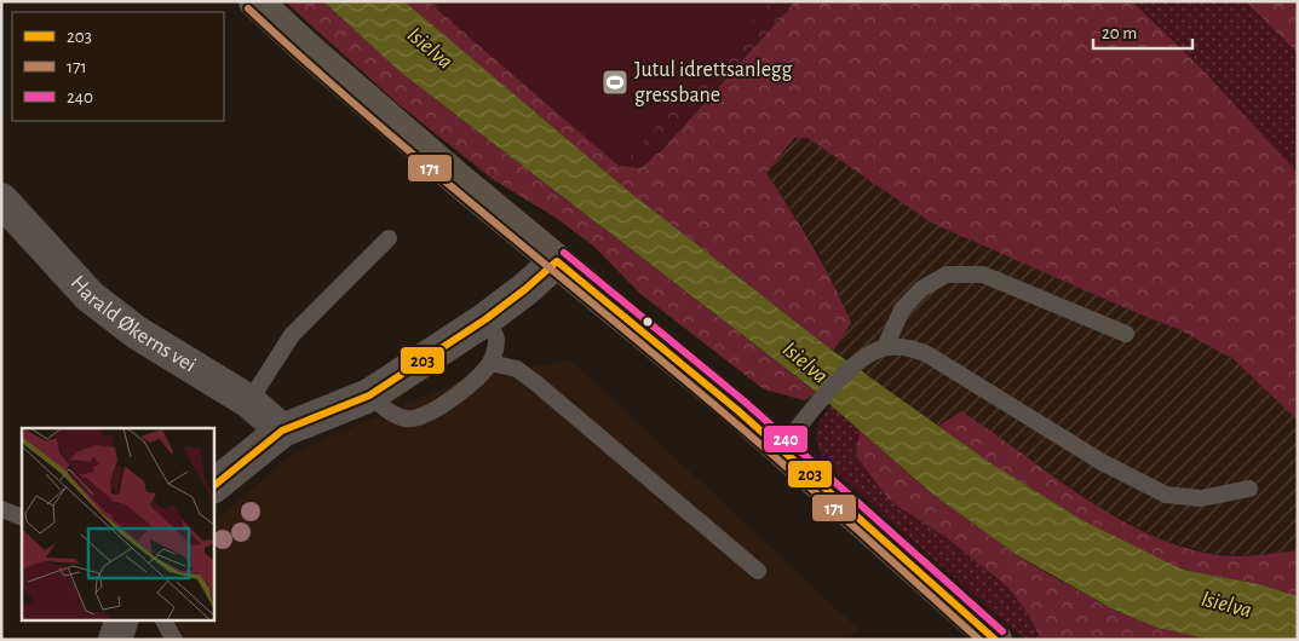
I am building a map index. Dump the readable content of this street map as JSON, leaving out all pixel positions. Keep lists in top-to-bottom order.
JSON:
{
  "streets": {
    "street": ["Harald Økerns vei"]
  },
  "water": ["Isielva"],
  "places": {
    "sports": ["Jutul idrettsanlegg gressbane"]
  },
  "lines": ["transit line 171", "transit line 240", "transit line 203"],
  "legend": ["203", "171", "240"],
  "scale_bar": "20 m"
}
